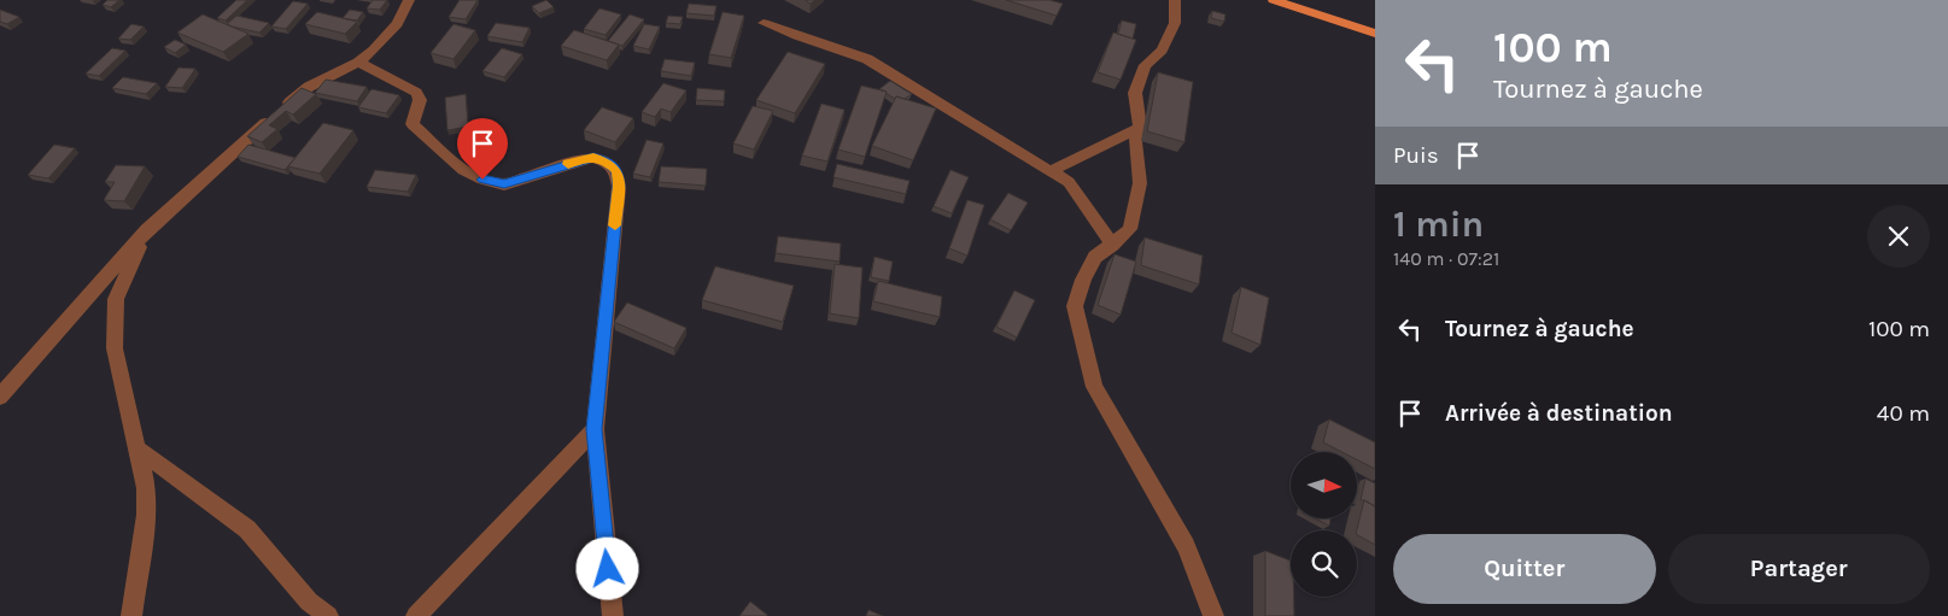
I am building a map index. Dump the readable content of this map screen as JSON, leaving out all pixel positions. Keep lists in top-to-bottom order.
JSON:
{
  "north": "right",
  "page": {
    "turn": ["100 m", "Tournez à gauche"],
    "then": "Puis",
    "heading": ["1 min", "140 m · 07:21"],
    "list": [
      {
        "name": "Tournez à gauche",
        "value": "100 m"
      },
      {
        "name": "Arrivée à destination",
        "value": "40 m"
      }
    ],
    "buttons": ["Quitter", "Partager"]
  }
}
